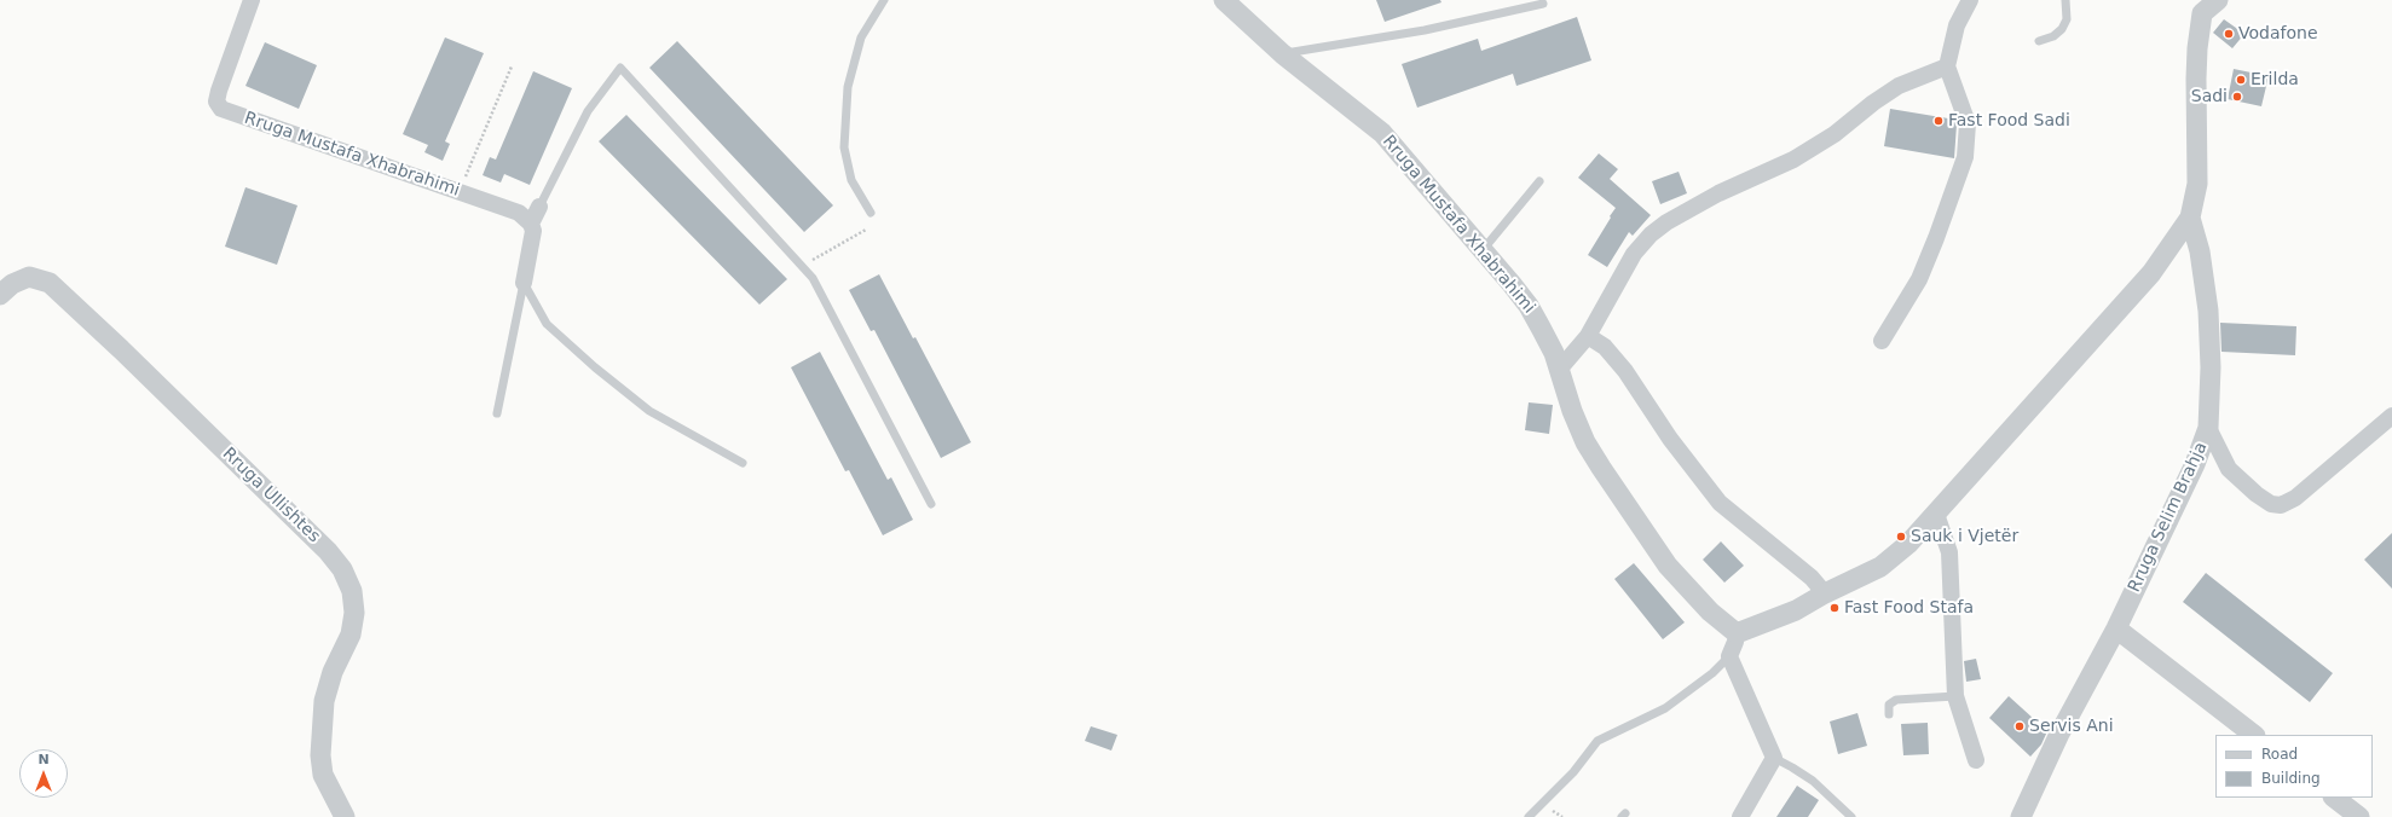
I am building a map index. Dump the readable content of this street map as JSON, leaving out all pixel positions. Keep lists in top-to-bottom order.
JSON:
{
  "streets": {
    "street": ["Rruga Mustafa Xhabrahimi", "Rruga Ullishtes", "Rruga Selim Brahja"]
  },
  "places": [
    "Vodafone",
    "Erilda",
    "Sadi",
    "Fast Food Sadi",
    "Sauk i Vjetër",
    "Fast Food Stafa",
    "Servis Ani"
  ],
  "legend": ["Road", "Building"],
  "north": "top"
}
